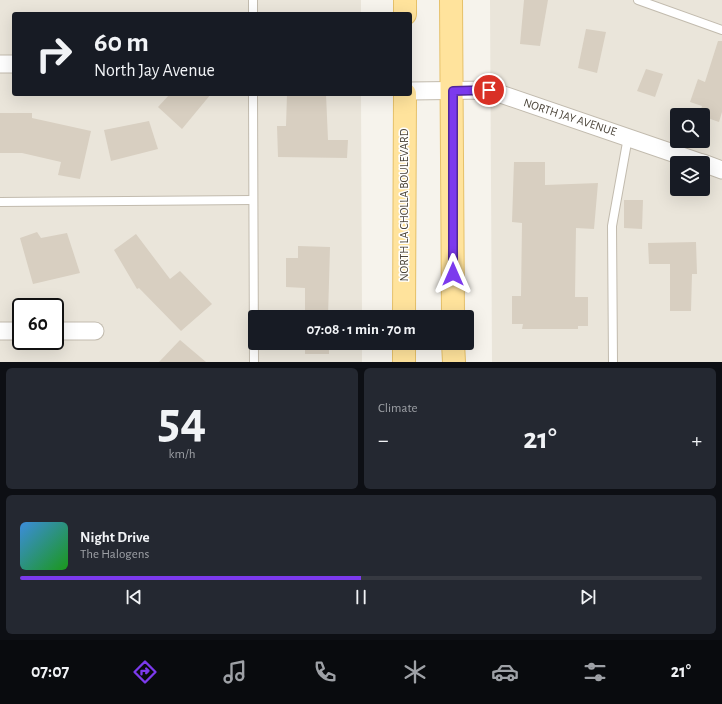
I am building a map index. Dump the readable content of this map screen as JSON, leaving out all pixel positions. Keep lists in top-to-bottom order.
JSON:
{
  "streets": {
    "main road": ["NORTH LA CHOLLA BOULEVARD"],
    "street": ["NORTH JAY AVENUE"]
  },
  "page": {
    "turn": ["60 m", "North Jay Avenue"],
    "limit": "60",
    "trip": "07:08 · 1 min · 70 m",
    "tile": [
      ["54", "km/h"],
      "Climate"
    ],
    "heat": ["−", "21°", "+"],
    "song": ["Night Drive", "The Halogens"],
    "tabs": ["07:07", "21°"]
  }
}
